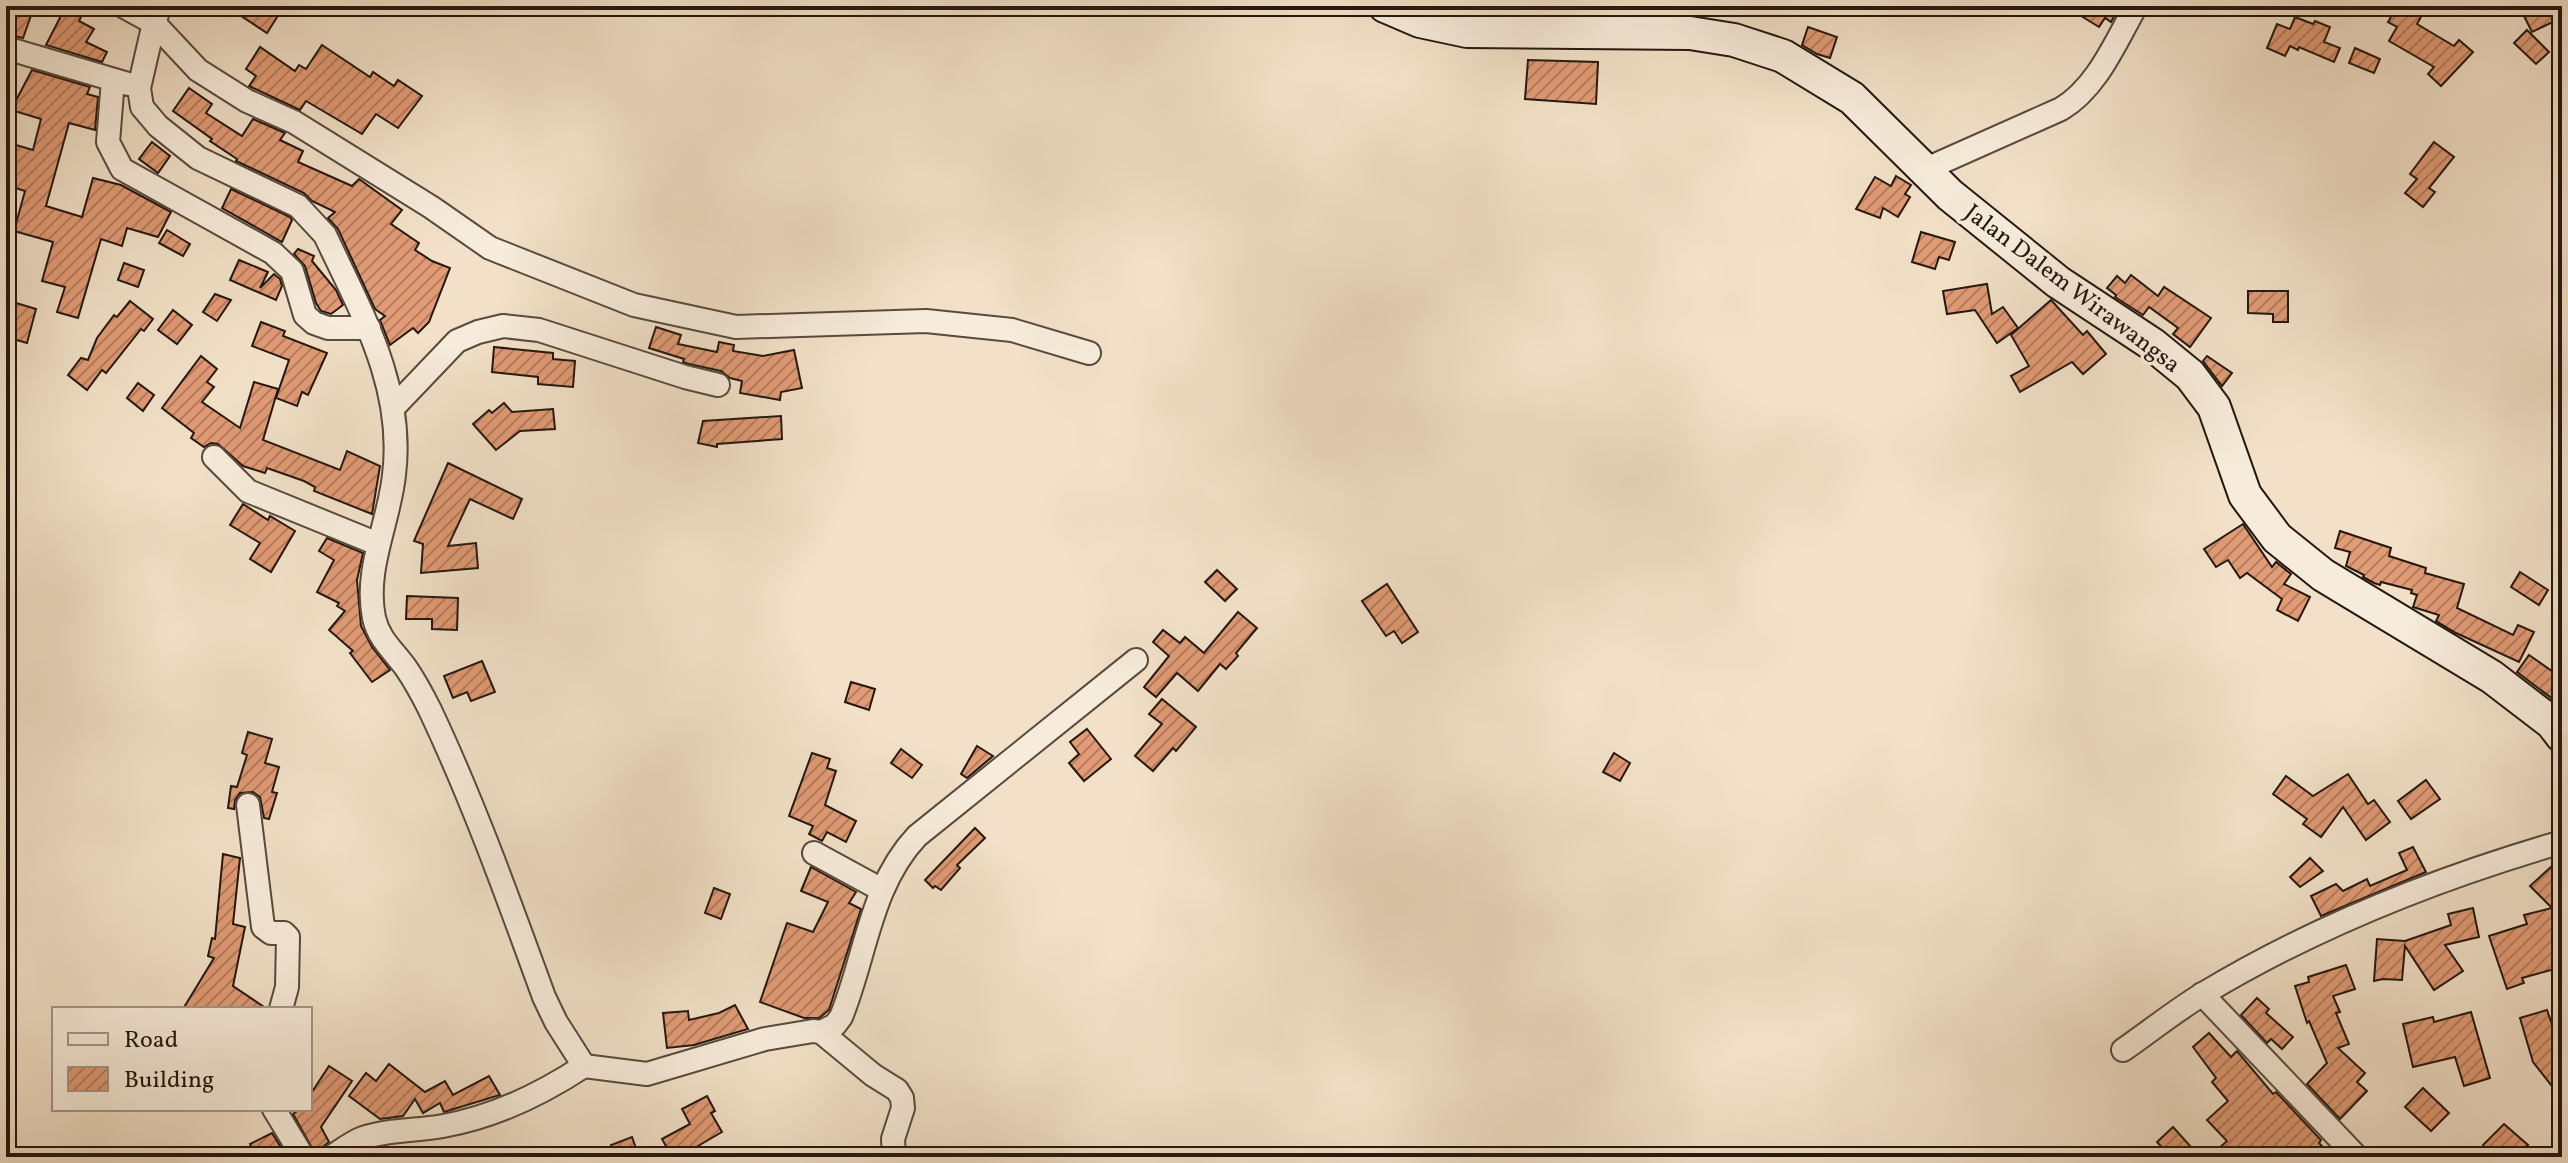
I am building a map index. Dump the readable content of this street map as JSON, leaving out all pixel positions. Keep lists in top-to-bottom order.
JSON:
{
  "streets": {
    "street": ["Jalan Dalem Wirawangsa"]
  },
  "legend": ["Road", "Building"]
}
